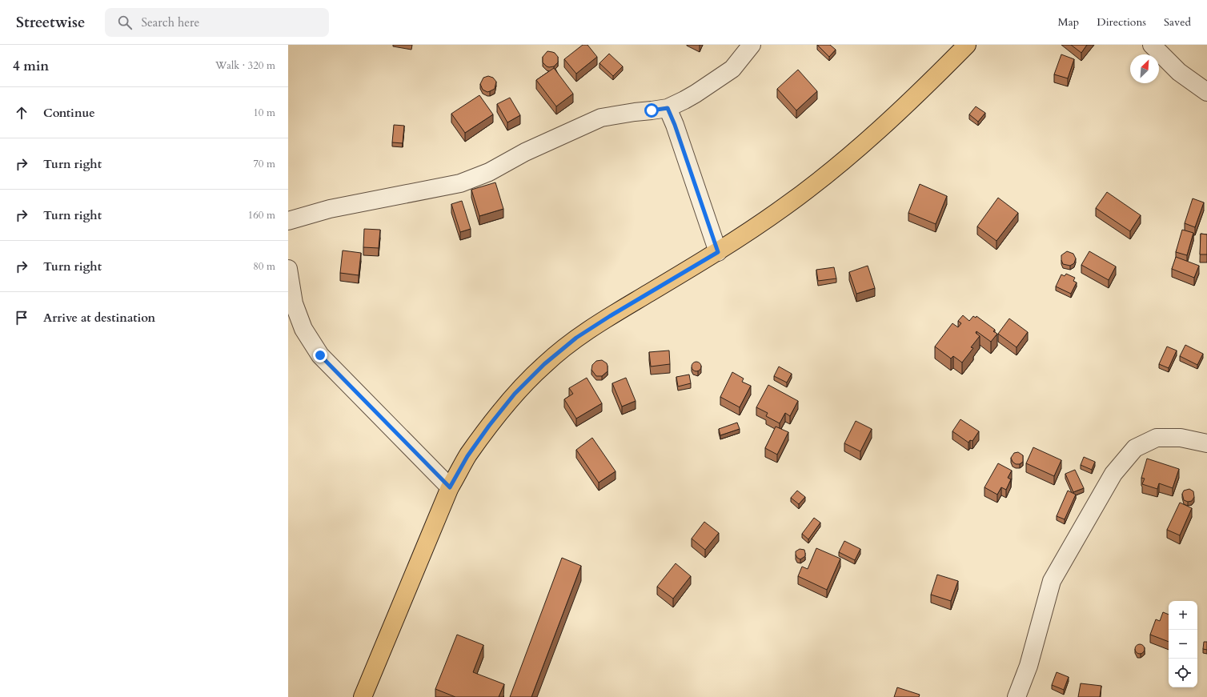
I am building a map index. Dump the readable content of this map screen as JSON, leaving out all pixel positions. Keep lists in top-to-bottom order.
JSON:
{
  "north": "top right",
  "page": {
    "header": "Streetwise",
    "search": "Search here",
    "nav": ["Map", "Directions", "Saved"],
    "heading": ["4 min", "Walk · 320 m"],
    "list": [
      ["Continue", "10 m"],
      ["Turn right", "70 m"],
      ["Turn right", "160 m"],
      ["Turn right", "80 m"],
      "Arrive at destination"
    ],
    "map_buttons": ["+", "−"]
  }
}
